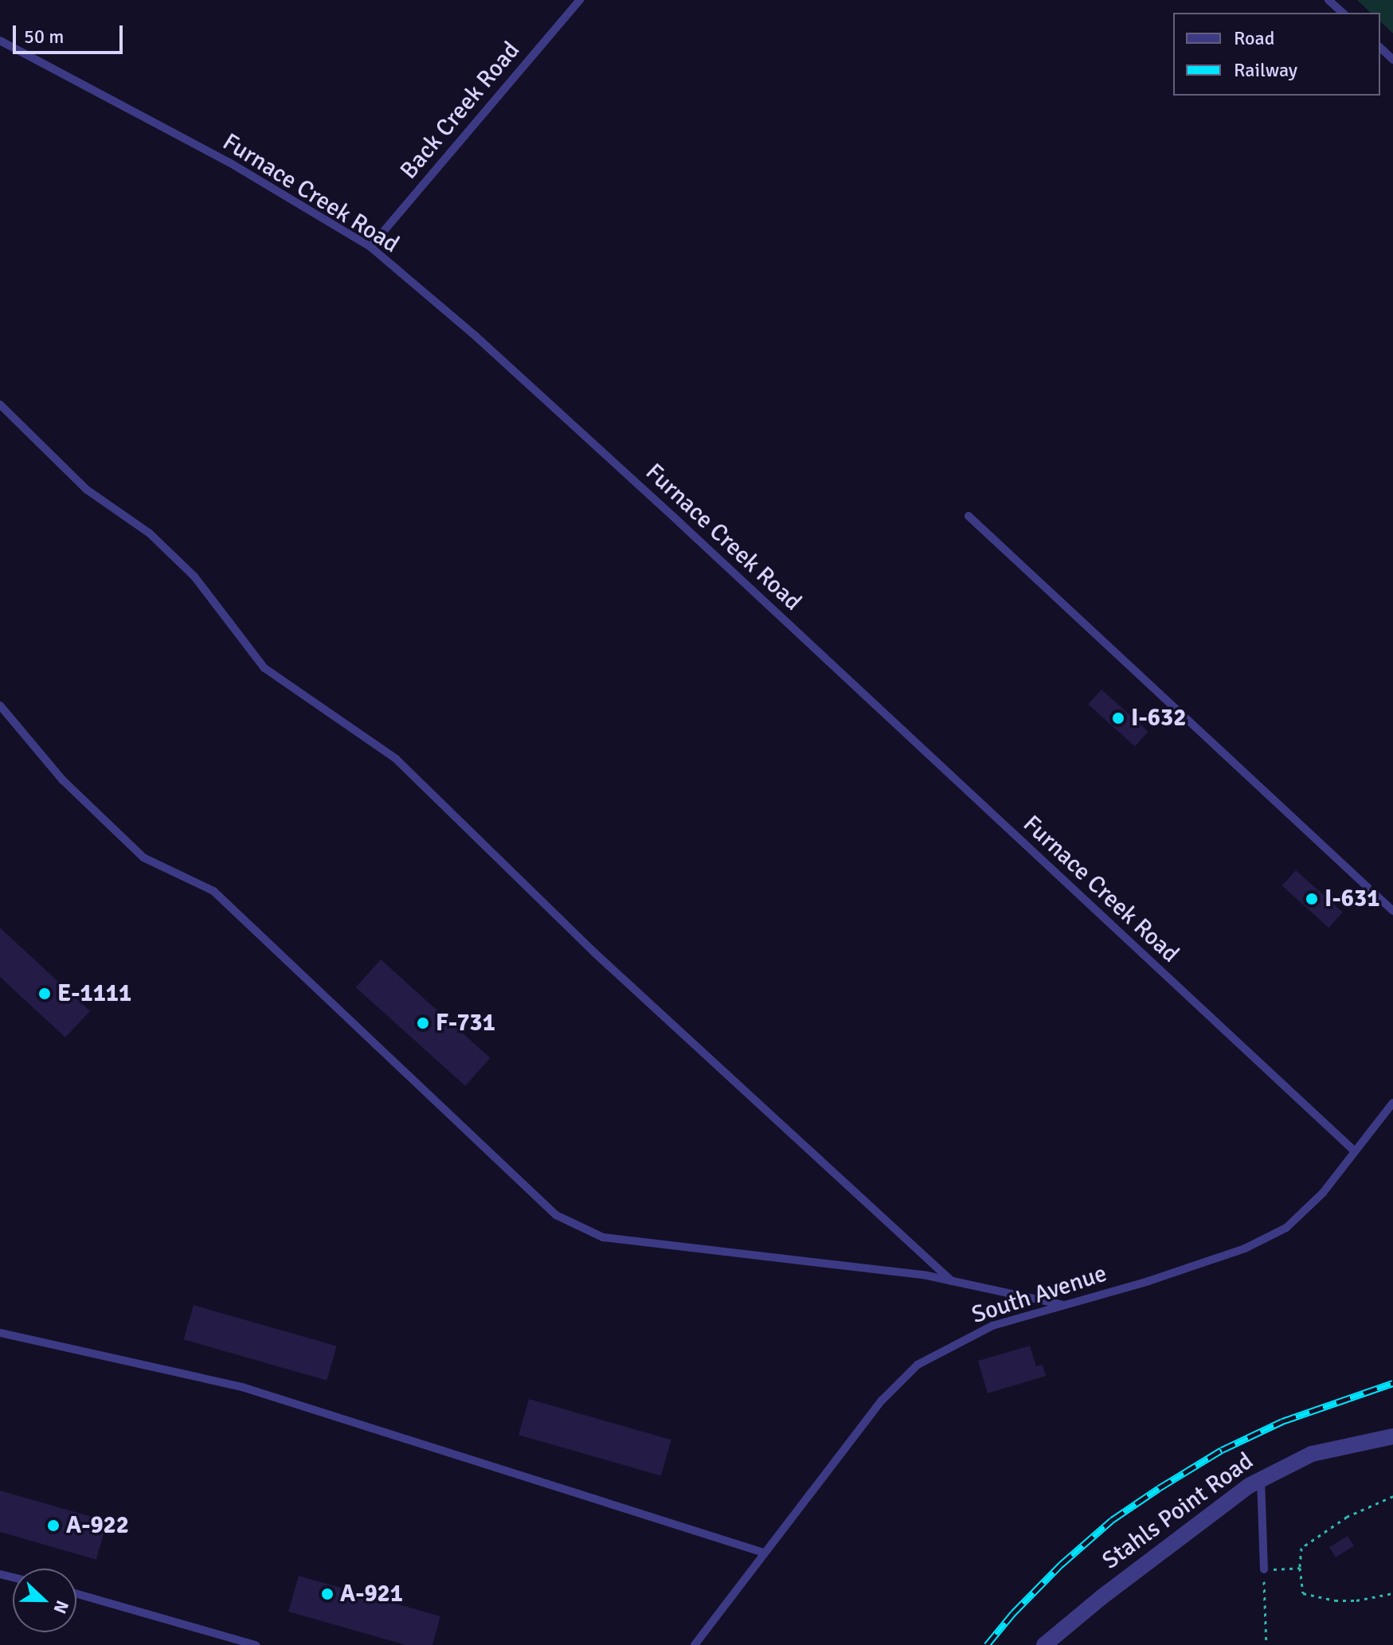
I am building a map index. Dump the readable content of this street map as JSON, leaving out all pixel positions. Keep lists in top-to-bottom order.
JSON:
{
  "streets": {
    "street": ["Stahls Point Road"],
    "lane": ["Back Creek Road", "Furnace Creek Road", "South Avenue"]
  },
  "crossings": [
    ["Back Creek Road", "Furnace Creek Road"],
    ["Furnace Creek Road", "South Avenue"]
  ],
  "places": [
    "I-632",
    "I-631",
    "E-1111",
    "F-731",
    "A-922",
    "A-921"
  ],
  "legend": ["Road", "Railway"],
  "scale_bar": "50 m",
  "north": "right"
}
